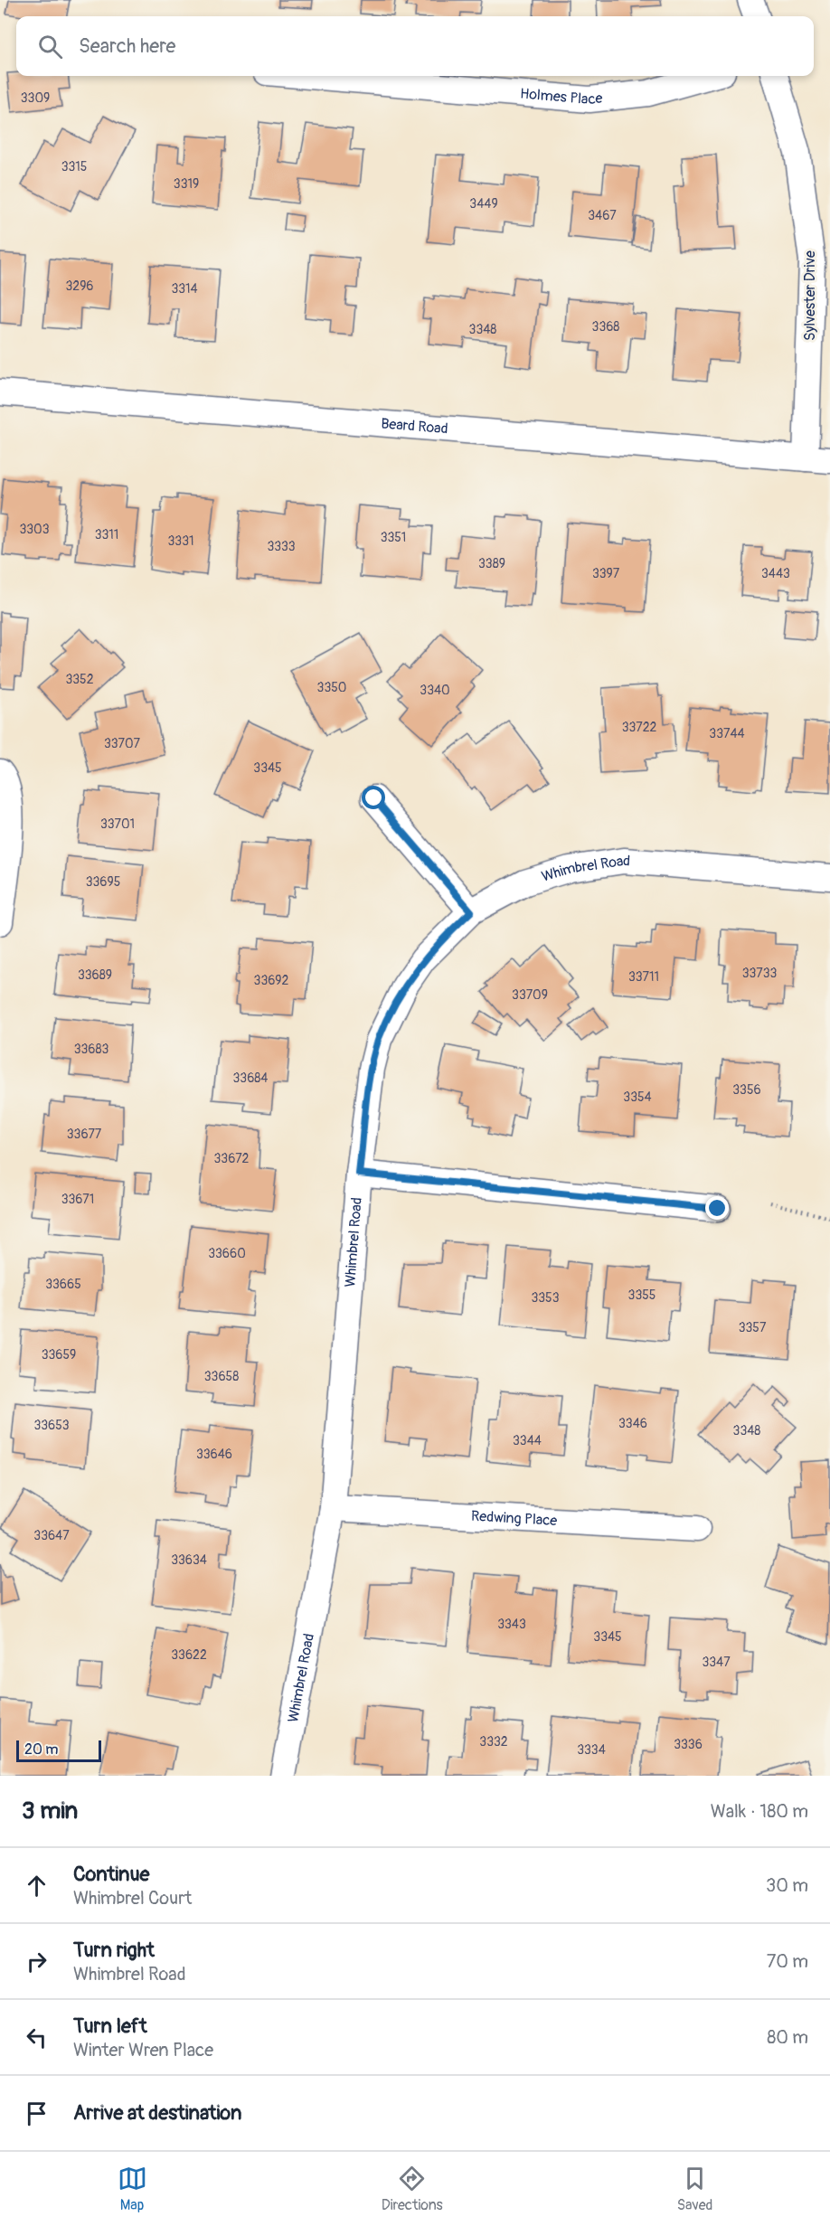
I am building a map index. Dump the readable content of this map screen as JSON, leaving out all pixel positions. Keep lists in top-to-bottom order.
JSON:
{
  "streets": {
    "street": [
      "Holmes Place",
      "Sylvester Drive",
      "Beard Road",
      "Whimbrel Road",
      "Redwing Place"
    ]
  },
  "crossings": [
    ["Sylvester Drive", "Beard Road"],
    ["Whimbrel Road", "Redwing Place"]
  ],
  "house_numbers": [
    "3309",
    "3315",
    "3319",
    "3449",
    "3467",
    "3296",
    "3314",
    "3368",
    "3348",
    "3303",
    "3311",
    "3351",
    "3331",
    "3333",
    "3389",
    "3397",
    "3443",
    "3352",
    "3350",
    "3340",
    "33722",
    "33744",
    "33707",
    "3345",
    "33701",
    "33695",
    "33733",
    "33689",
    "33711",
    "33692",
    "33709",
    "33683",
    "33684",
    "3356",
    "3354",
    "33677",
    "33672",
    "33671",
    "33660",
    "33665",
    "3355",
    "3353",
    "3357",
    "33659",
    "33658",
    "3346",
    "33653",
    "3348",
    "3344",
    "33646",
    "33647",
    "33634",
    "3343",
    "3345",
    "33622",
    "3347",
    "3332",
    "3336",
    "3334"
  ],
  "scale_bar": "20 m",
  "page": {
    "search": "Search here",
    "scale": "20 m",
    "heading": ["3 min", "Walk · 180 m"],
    "list": [
      ["Continue", "Whimbrel Court", "30 m"],
      ["Turn right", "Whimbrel Road", "70 m"],
      ["Turn left", "Winter Wren Place", "80 m"],
      "Arrive at destination"
    ],
    "nav": ["Map", "Directions", "Saved"]
  }
}
